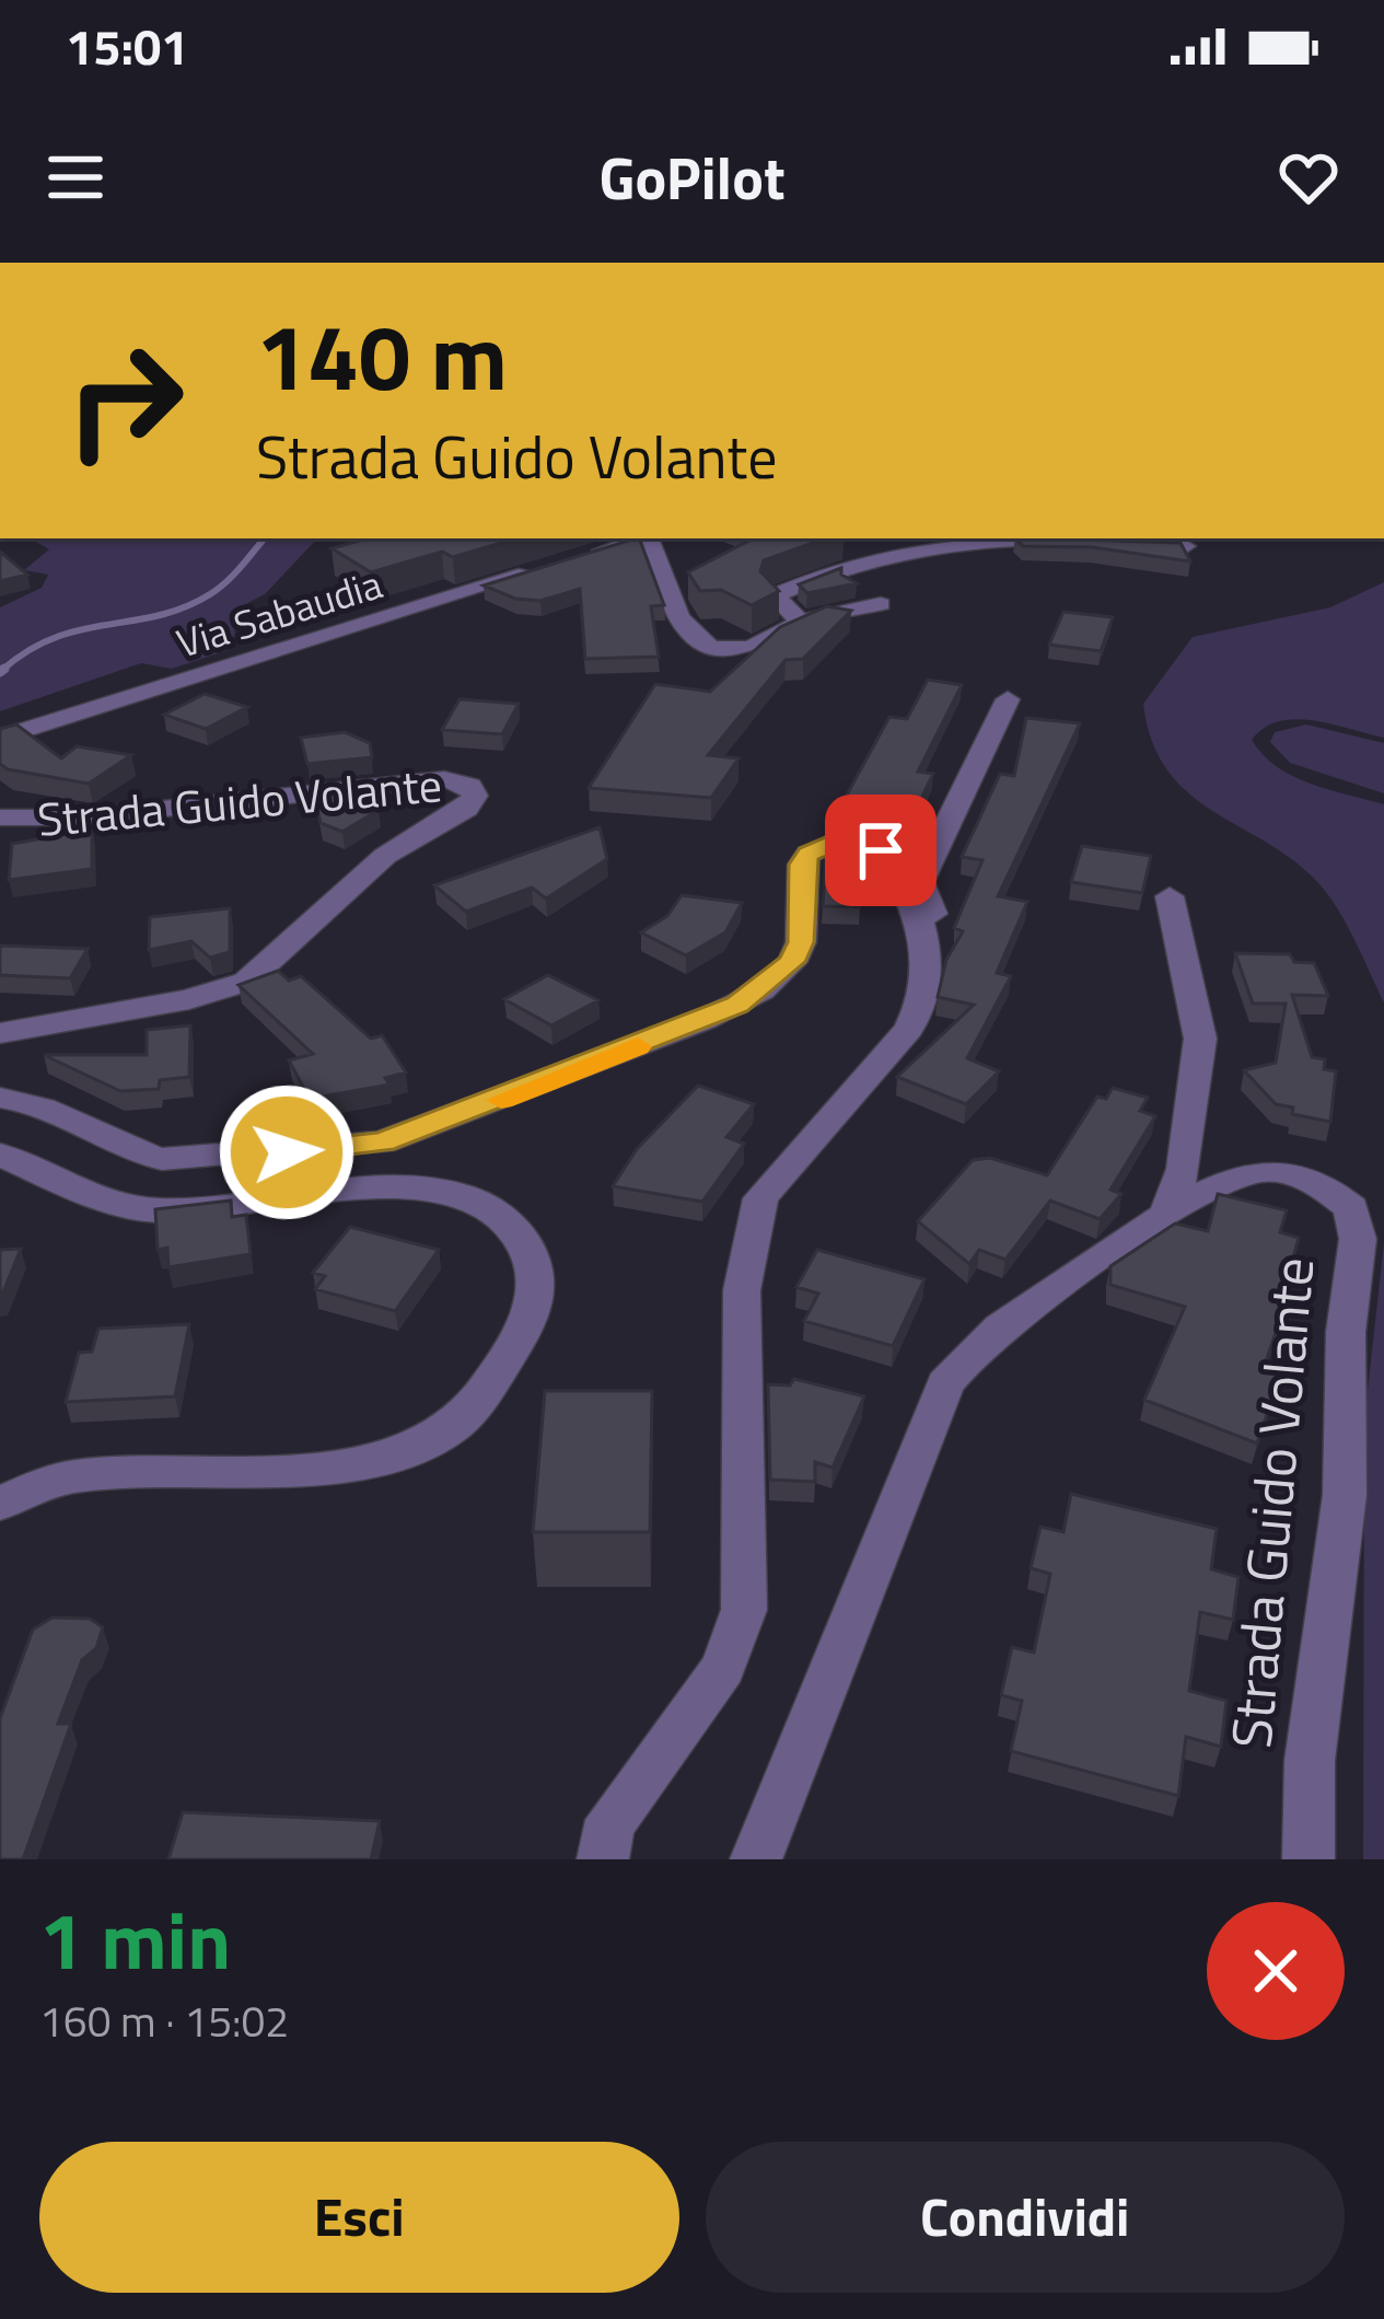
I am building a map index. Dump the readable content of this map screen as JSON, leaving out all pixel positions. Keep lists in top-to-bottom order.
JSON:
{
  "streets": {
    "street": ["Via Sabaudia", "Strada Guido Volante"]
  },
  "page": {
    "status": "15:01",
    "header": "GoPilot",
    "turn": ["140 m", "Strada Guido Volante"],
    "heading": ["1 min", "160 m · 15:02"],
    "buttons": ["Esci", "Condividi"]
  }
}
